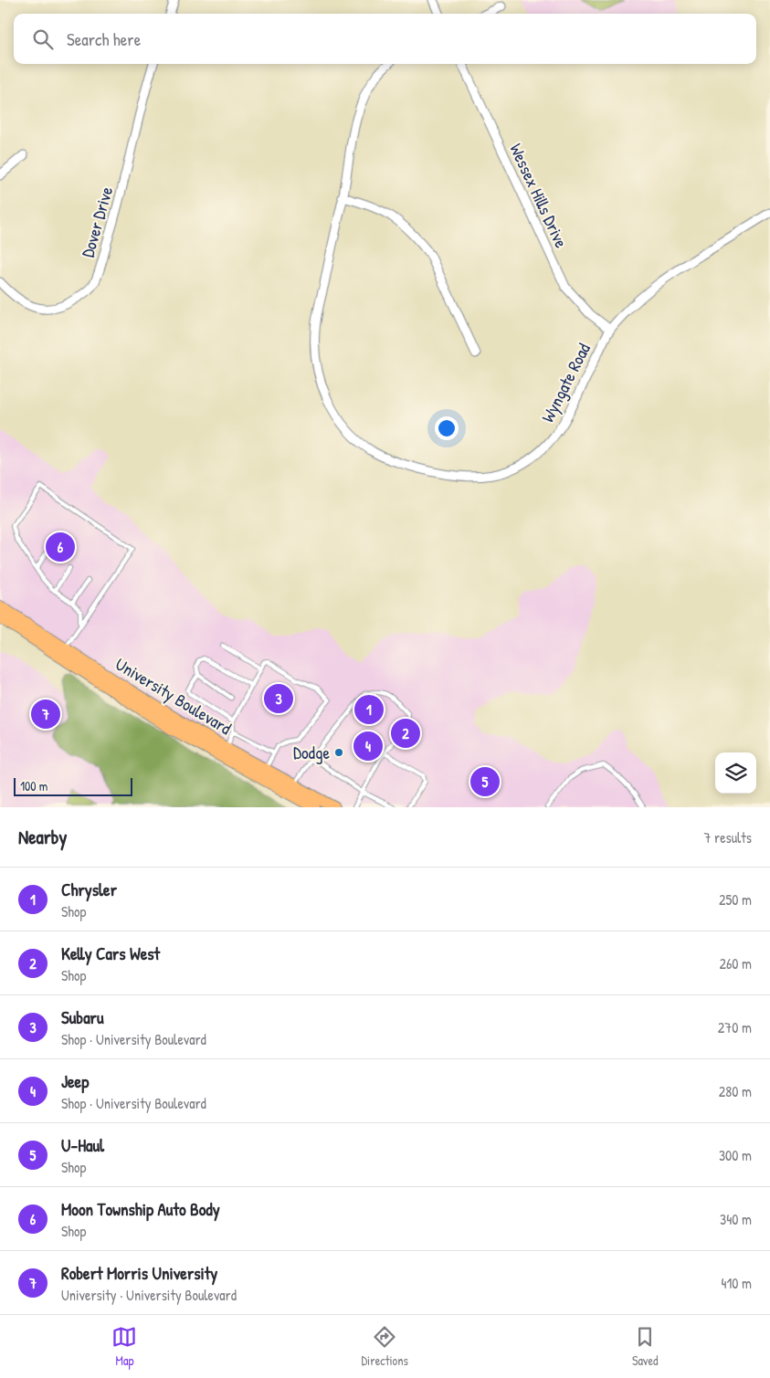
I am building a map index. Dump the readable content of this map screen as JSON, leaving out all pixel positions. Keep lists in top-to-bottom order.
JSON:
{
  "streets": {
    "main road": ["University Boulevard"],
    "street": ["Wessex Hills Drive", "Dover Drive", "Wyngate Road"]
  },
  "crossings": [
    ["Wessex Hills Drive", "Wyngate Road"]
  ],
  "places": ["Dodge"],
  "scale_bar": "100 m",
  "page": {
    "search": "Search here",
    "pins": [
      "6",
      "3",
      "1",
      "7",
      "2",
      "4",
      "5"
    ],
    "scale": "100 m",
    "heading": ["Nearby", "7 results"],
    "list": [
      {
        "mark": "1",
        "name": "Chrysler",
        "note": "Shop",
        "value": "250 m"
      },
      {
        "mark": "2",
        "name": "Kelly Cars West",
        "note": "Shop",
        "value": "260 m"
      },
      {
        "mark": "3",
        "name": "Subaru",
        "note": "Shop · University Boulevard",
        "value": "270 m"
      },
      {
        "mark": "4",
        "name": "Jeep",
        "note": "Shop · University Boulevard",
        "value": "280 m"
      },
      {
        "mark": "5",
        "name": "U-Haul",
        "note": "Shop",
        "value": "300 m"
      },
      {
        "mark": "6",
        "name": "Moon Township Auto Body",
        "note": "Shop",
        "value": "340 m"
      },
      {
        "mark": "7",
        "name": "Robert Morris University",
        "note": "University · University Boulevard",
        "value": "410 m"
      }
    ],
    "nav": ["Map", "Directions", "Saved"]
  }
}
